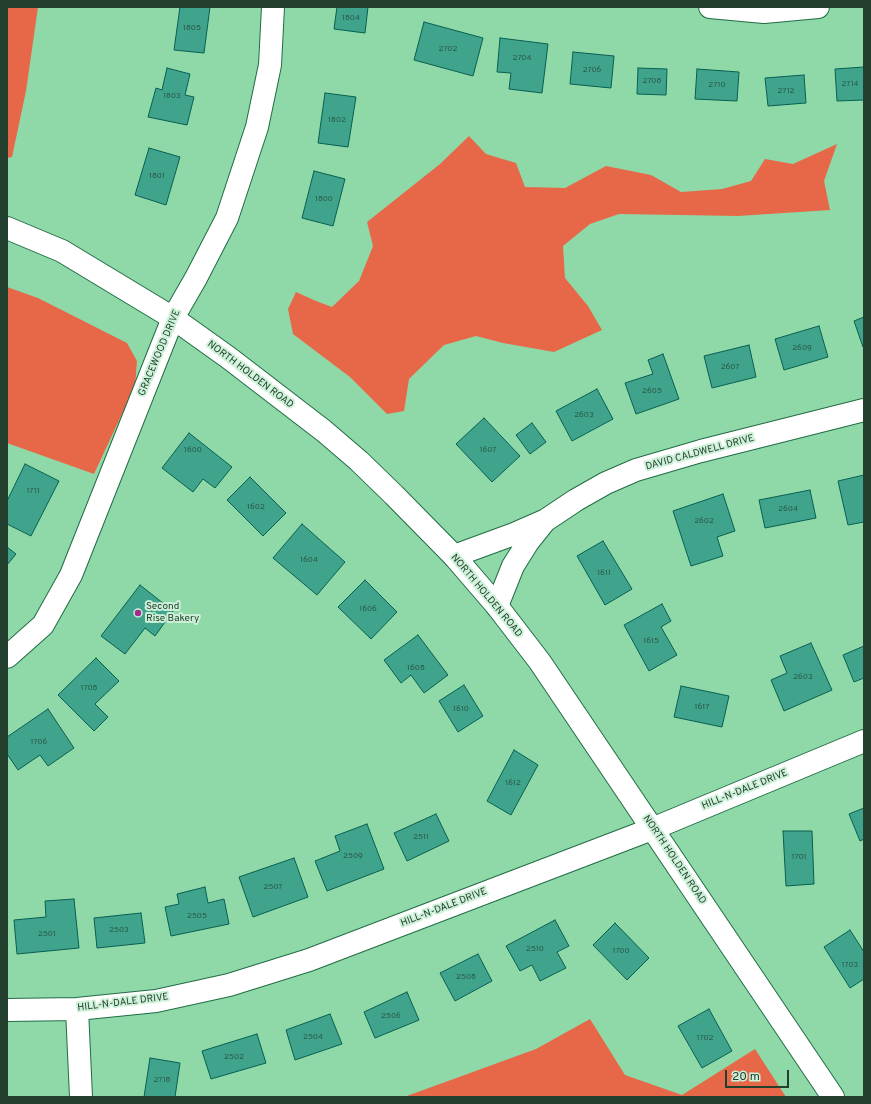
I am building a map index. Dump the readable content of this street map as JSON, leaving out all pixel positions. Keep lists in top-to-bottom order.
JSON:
{
  "streets": {
    "street": [
      "GRACEWOOD DRIVE",
      "NORTH HOLDEN ROAD",
      "DAVID CALDWELL DRIVE",
      "HILL-N-DALE DRIVE"
    ]
  },
  "crossings": [
    ["GRACEWOOD DRIVE", "NORTH HOLDEN ROAD"],
    ["NORTH HOLDEN ROAD", "DAVID CALDWELL DRIVE"],
    ["NORTH HOLDEN ROAD", "HILL-N-DALE DRIVE"]
  ],
  "places": ["Second Rise Bakery"],
  "house_numbers": [
    "1804",
    "1805",
    "2702",
    "2704",
    "2706",
    "2708",
    "2714",
    "2710",
    "2712",
    "1803",
    "1802",
    "1801",
    "1800",
    "2609",
    "2607",
    "2605",
    "2603",
    "1600",
    "1607",
    "1711",
    "1602",
    "2604",
    "2602",
    "1604",
    "1611",
    "1606",
    "1615",
    "1608",
    "2603",
    "1708",
    "1617",
    "1610",
    "1706",
    "1612",
    "2511",
    "2509",
    "1701",
    "2507",
    "2505",
    "2503",
    "2501",
    "2510",
    "1700",
    "1703",
    "2508",
    "2506",
    "2504",
    "1702",
    "2502",
    "2718"
  ],
  "scale_bar": "20 m"
}
